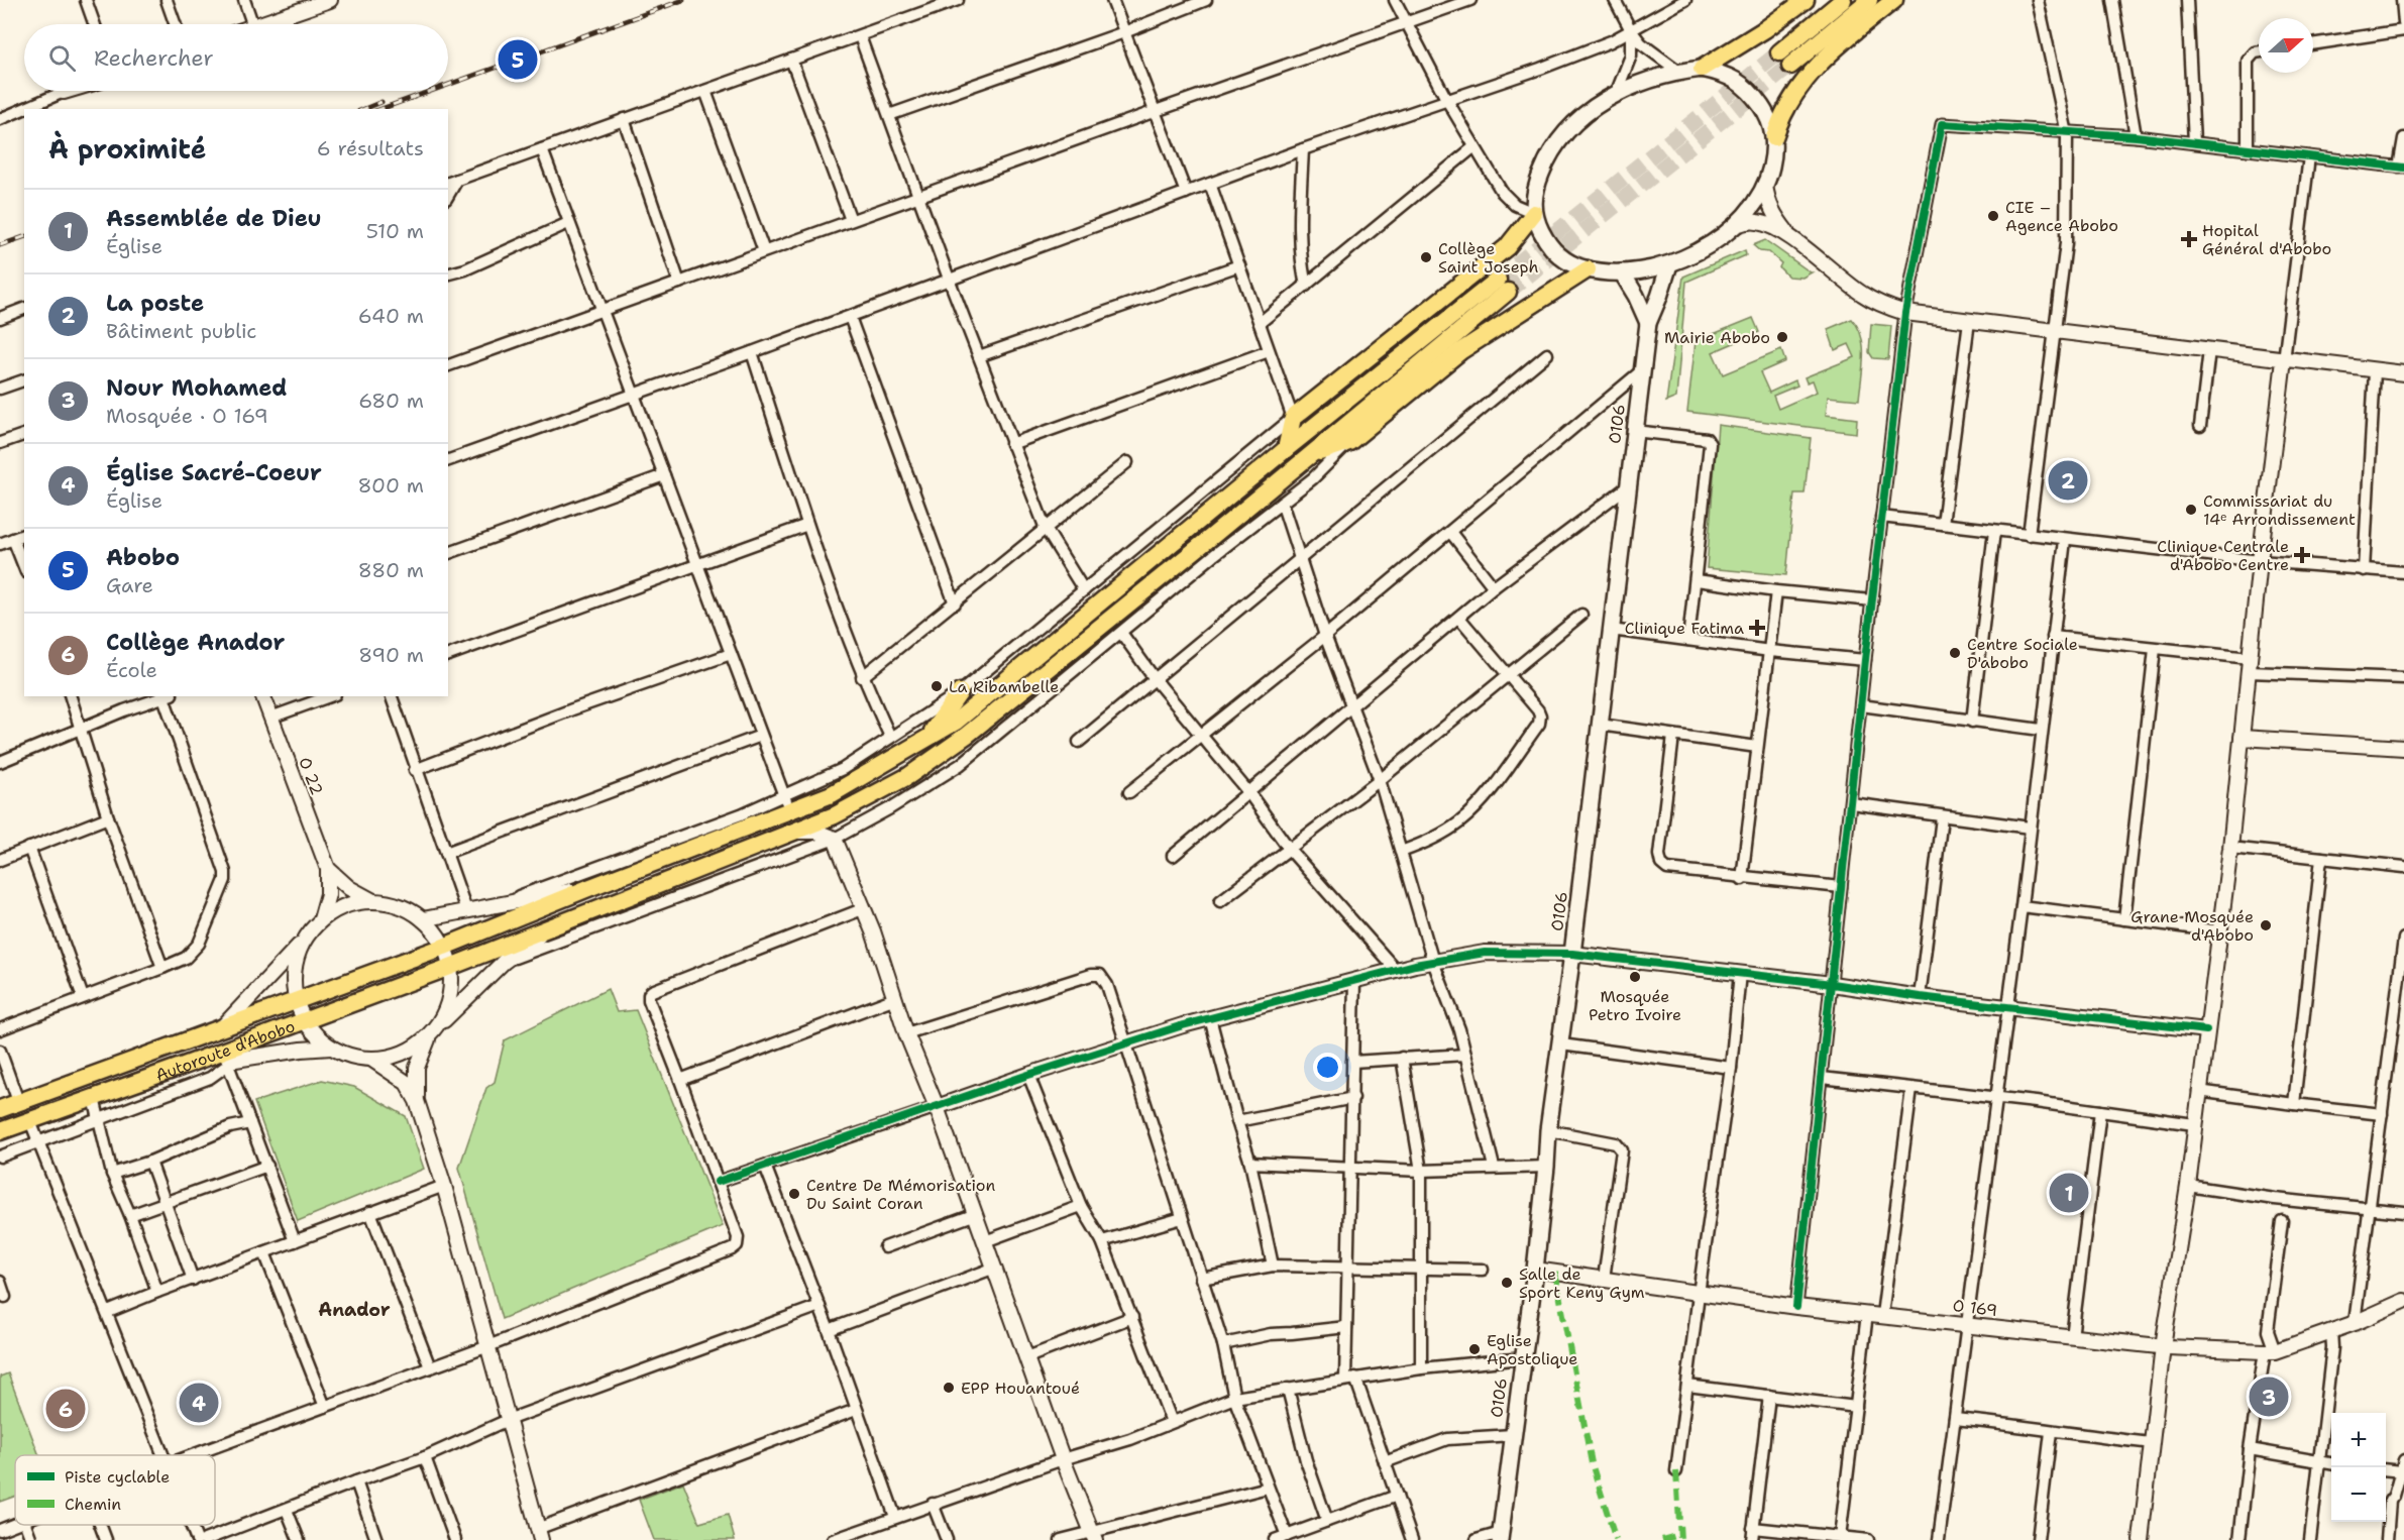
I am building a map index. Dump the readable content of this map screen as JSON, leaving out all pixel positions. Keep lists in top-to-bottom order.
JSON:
{
  "streets": {
    "main road": ["O106", "Autoroute d'Abobo"],
    "street": ["O 22", "O 169"]
  },
  "crossings": [
    ["O106", "O 169"]
  ],
  "districts": ["Anador"],
  "places": {
    "other": [
      "CIE – Agence Abobo",
      "Collège Saint Joseph",
      "Mairie Abobo",
      "Commissariat du 14ᵉ Arrondissement",
      "Centre Sociale D'abobo",
      "La Ribambelle",
      "Grane Mosquée d'Abobo",
      "Mosquée Petro Ivoire",
      "Centre De Mémorisation Du Saint Coran",
      "Salle de Sport Keny Gym",
      "Eglise Apostolique",
      "EPP Houantoué"
    ],
    "health": ["Hopital Général d'Abobo", "Clinique Centrale d'Abobo Centre", "Clinique Fatima"]
  },
  "legend": ["Piste cyclable", "Chemin"],
  "north": "right",
  "page": {
    "search": "Rechercher",
    "pins": [
      "5",
      "2",
      "1",
      "3",
      "4",
      "6"
    ],
    "heading": ["À proximité", "6 résultats"],
    "list": [
      {
        "mark": "1",
        "name": "Assemblée de Dieu",
        "note": "Église",
        "value": "510 m"
      },
      {
        "mark": "2",
        "name": "La poste",
        "note": "Bâtiment public",
        "value": "640 m"
      },
      {
        "mark": "3",
        "name": "Nour Mohamed",
        "note": "Mosquée · O 169",
        "value": "680 m"
      },
      {
        "mark": "4",
        "name": "Église Sacré-Coeur",
        "note": "Église",
        "value": "800 m"
      },
      {
        "mark": "5",
        "name": "Abobo",
        "note": "Gare",
        "value": "880 m"
      },
      {
        "mark": "6",
        "name": "Collège Anador",
        "note": "École",
        "value": "890 m"
      }
    ],
    "map_buttons": ["+", "−"]
  }
}
